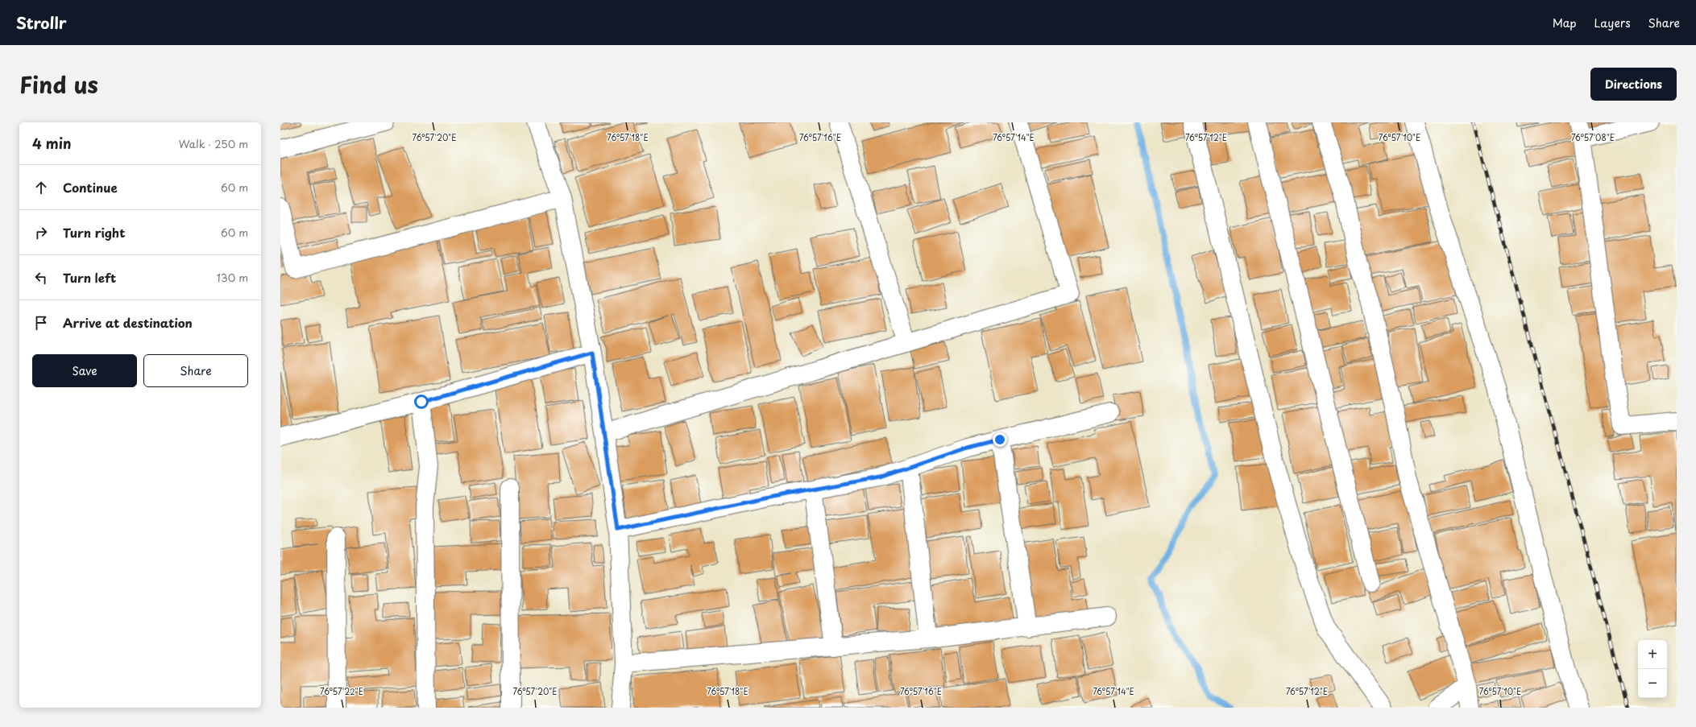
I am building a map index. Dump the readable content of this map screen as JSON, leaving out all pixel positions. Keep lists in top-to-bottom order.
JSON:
{
  "page": {
    "header": "Strollr",
    "nav": ["Map", "Layers", "Share"],
    "title": "Find us",
    "buttons": [
      "Directions",
      ["Save", "Share"]
    ],
    "heading": ["4 min", "Walk · 250 m"],
    "list": [
      ["Continue", "60 m"],
      ["Turn right", "60 m"],
      ["Turn left", "130 m"],
      "Arrive at destination"
    ],
    "map_buttons": ["+", "−"]
  },
  "coordinates": [
    "76°57'18\"E",
    "76°57'16\"E",
    "76°57'14\"E",
    "76°57'20\"E",
    "76°57'12\"E",
    "76°57'10\"E",
    "76°57'08\"E",
    "76°57'22\"E"
  ]
}
